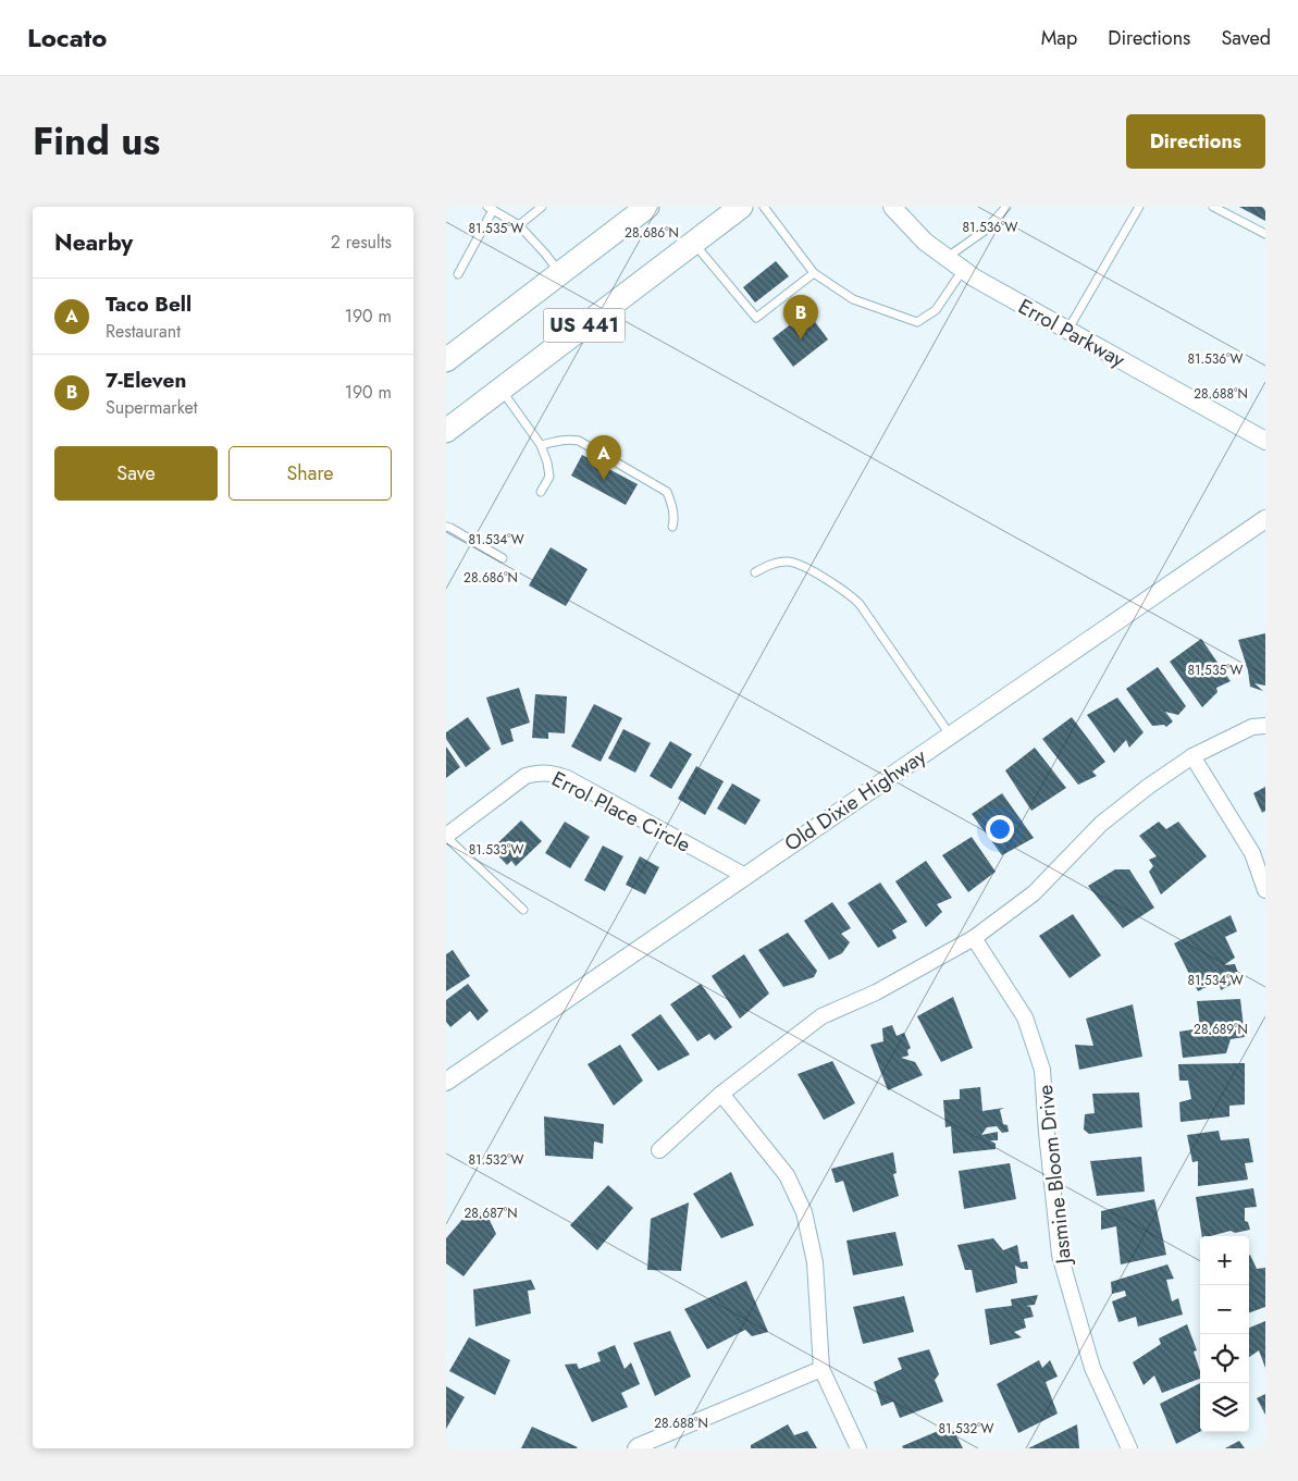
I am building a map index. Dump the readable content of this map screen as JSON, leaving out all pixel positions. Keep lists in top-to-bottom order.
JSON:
{
  "streets": {
    "main road": ["US 441"],
    "street": [
      "Errol Parkway",
      "Old Dixie Highway",
      "Errol Place Circle",
      "Jasmine Bloom Drive"
    ]
  },
  "crossings": [
    ["Old Dixie Highway", "Errol Place Circle"]
  ],
  "page": {
    "header": "Locato",
    "nav": ["Map", "Directions", "Saved"],
    "title": "Find us",
    "buttons": [
      "Directions",
      ["Save", "Share"]
    ],
    "heading": ["Nearby", "2 results"],
    "list": [
      {
        "mark": "A",
        "name": "Taco Bell",
        "note": "Restaurant",
        "value": "190 m"
      },
      {
        "mark": "B",
        "name": "7-Eleven",
        "note": "Supermarket",
        "value": "190 m"
      }
    ],
    "pins": ["B", "A"],
    "map_buttons": ["+", "−"]
  },
  "coordinates": [
    "81.536°W",
    "81.535°W",
    "28.686°N",
    "28.688°N",
    "81.534°W",
    "81.533°W",
    "28.689°N",
    "81.532°W",
    "28.687°N"
  ]
}
